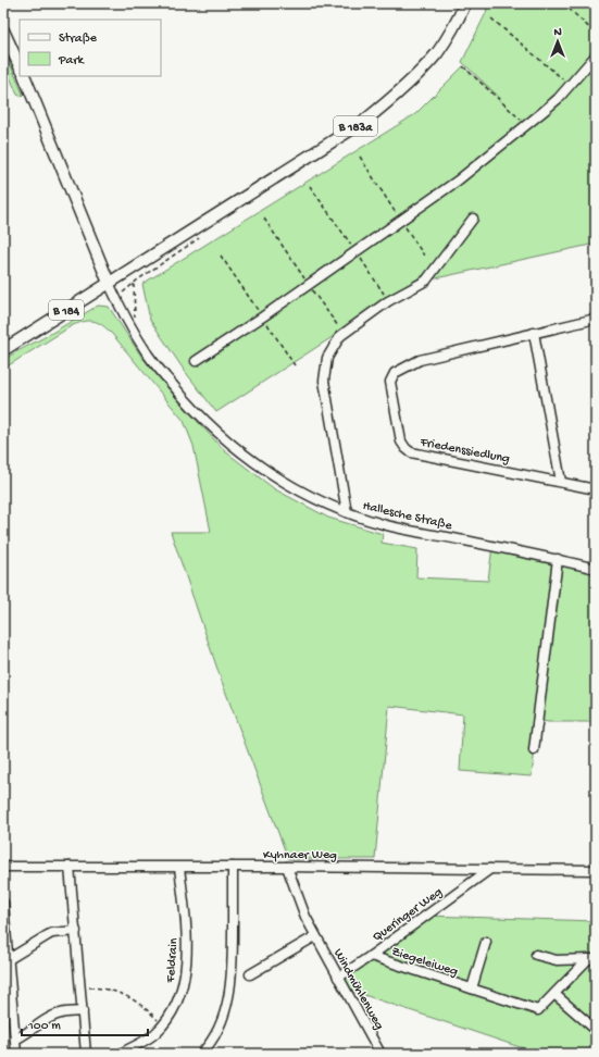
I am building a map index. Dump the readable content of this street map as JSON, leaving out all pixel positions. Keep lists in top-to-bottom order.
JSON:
{
  "streets": {
    "main road": ["B 183a", "B 184"],
    "street": [
      "Friedenssiedlung",
      "Hallesche Straße",
      "Kyhnaer Weg",
      "Queringer Weg",
      "Feldrain",
      "Ziegeleiweg",
      "Windmühlenweg"
    ]
  },
  "crossings": [
    ["B 183a", "B 184"],
    ["B 183a", "Hallesche Straße"],
    ["B 184", "Hallesche Straße"],
    ["Kyhnaer Weg", "Queringer Weg"],
    ["Kyhnaer Weg", "Feldrain"],
    ["Kyhnaer Weg", "Windmühlenweg"],
    ["Queringer Weg", "Ziegeleiweg"],
    ["Queringer Weg", "Windmühlenweg"]
  ],
  "legend": ["Straße", "Park"],
  "scale_bar": "100 m",
  "north": "top"
}
